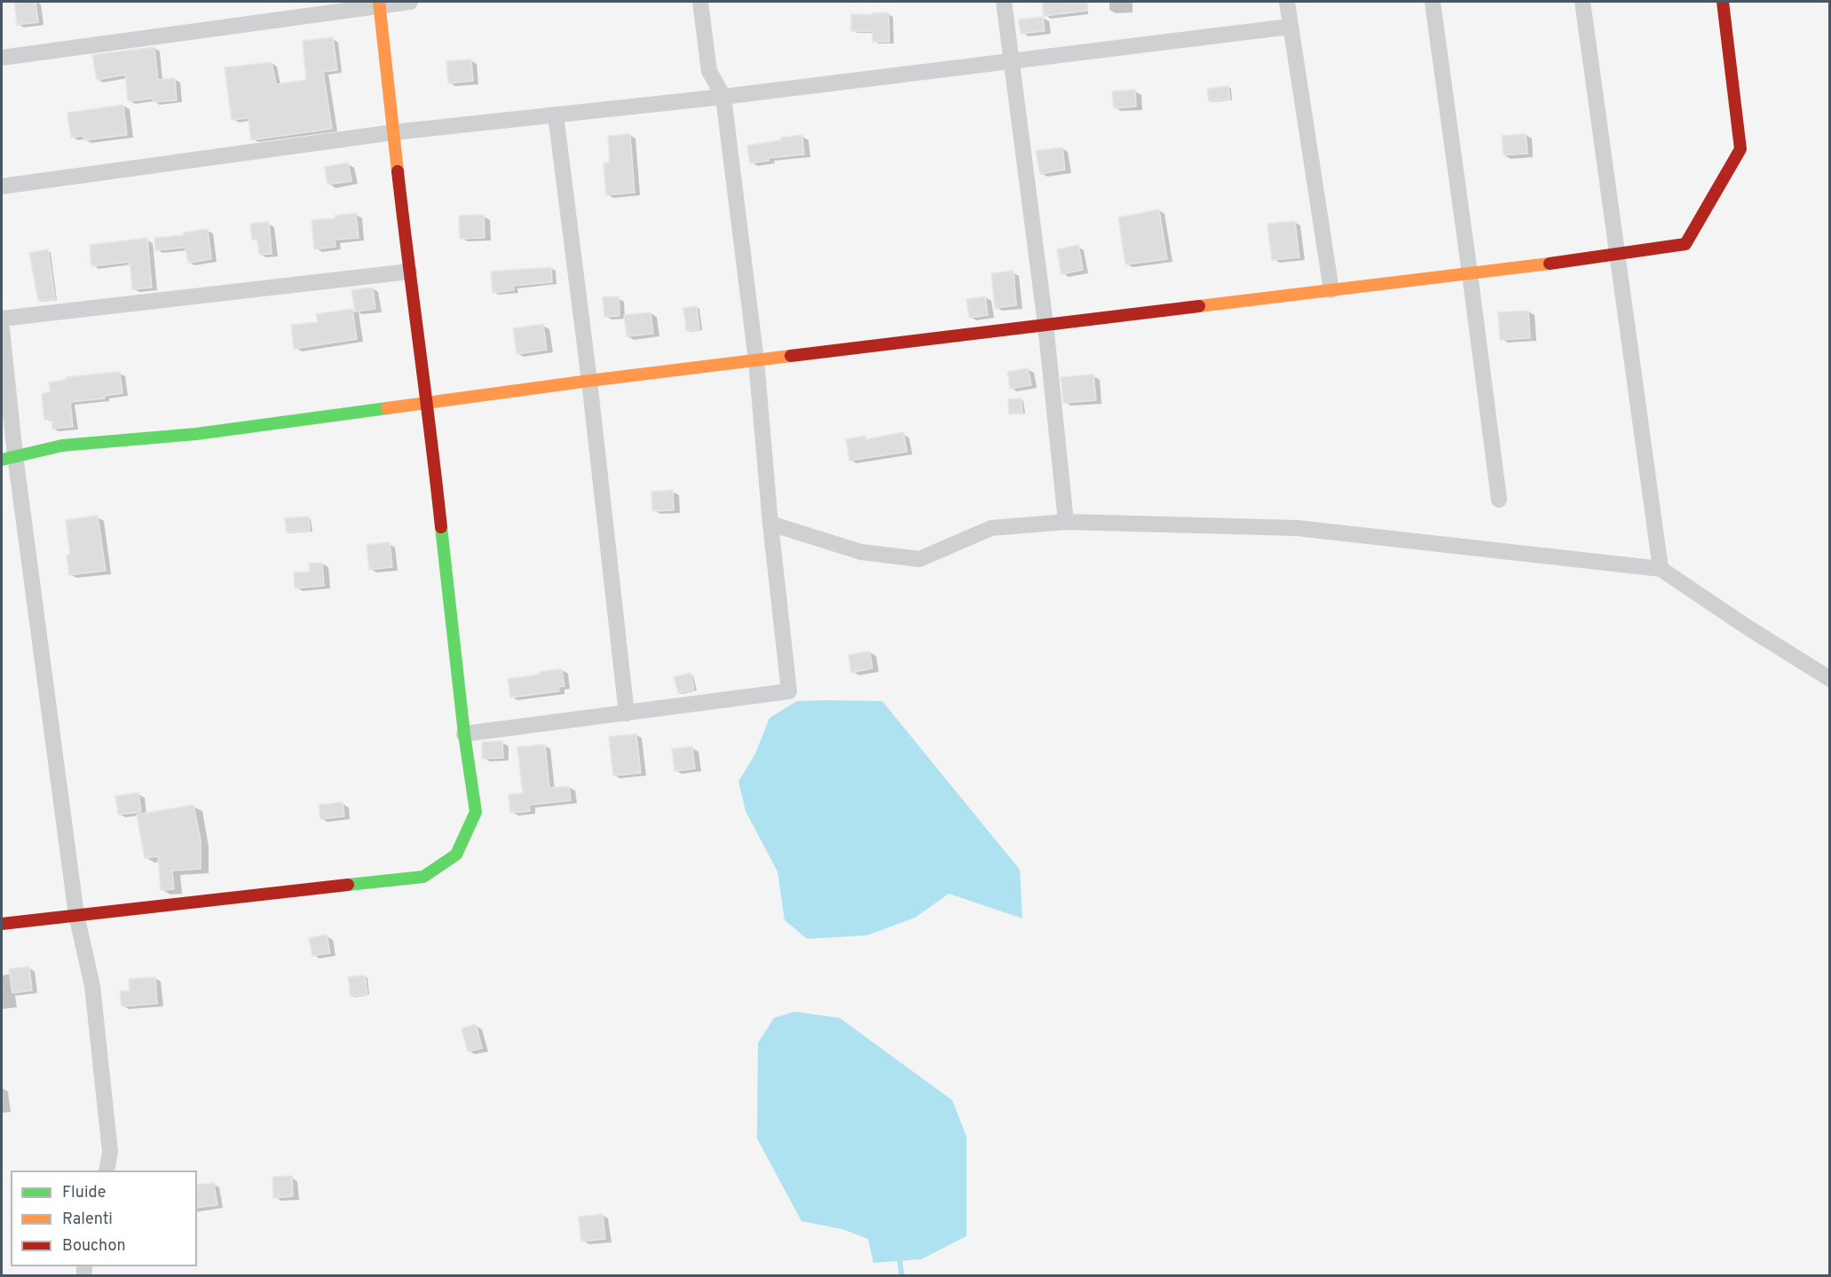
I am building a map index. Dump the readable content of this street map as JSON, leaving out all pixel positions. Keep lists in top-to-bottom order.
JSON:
{
  "legend": ["Fluide", "Ralenti", "Bouchon"]
}
